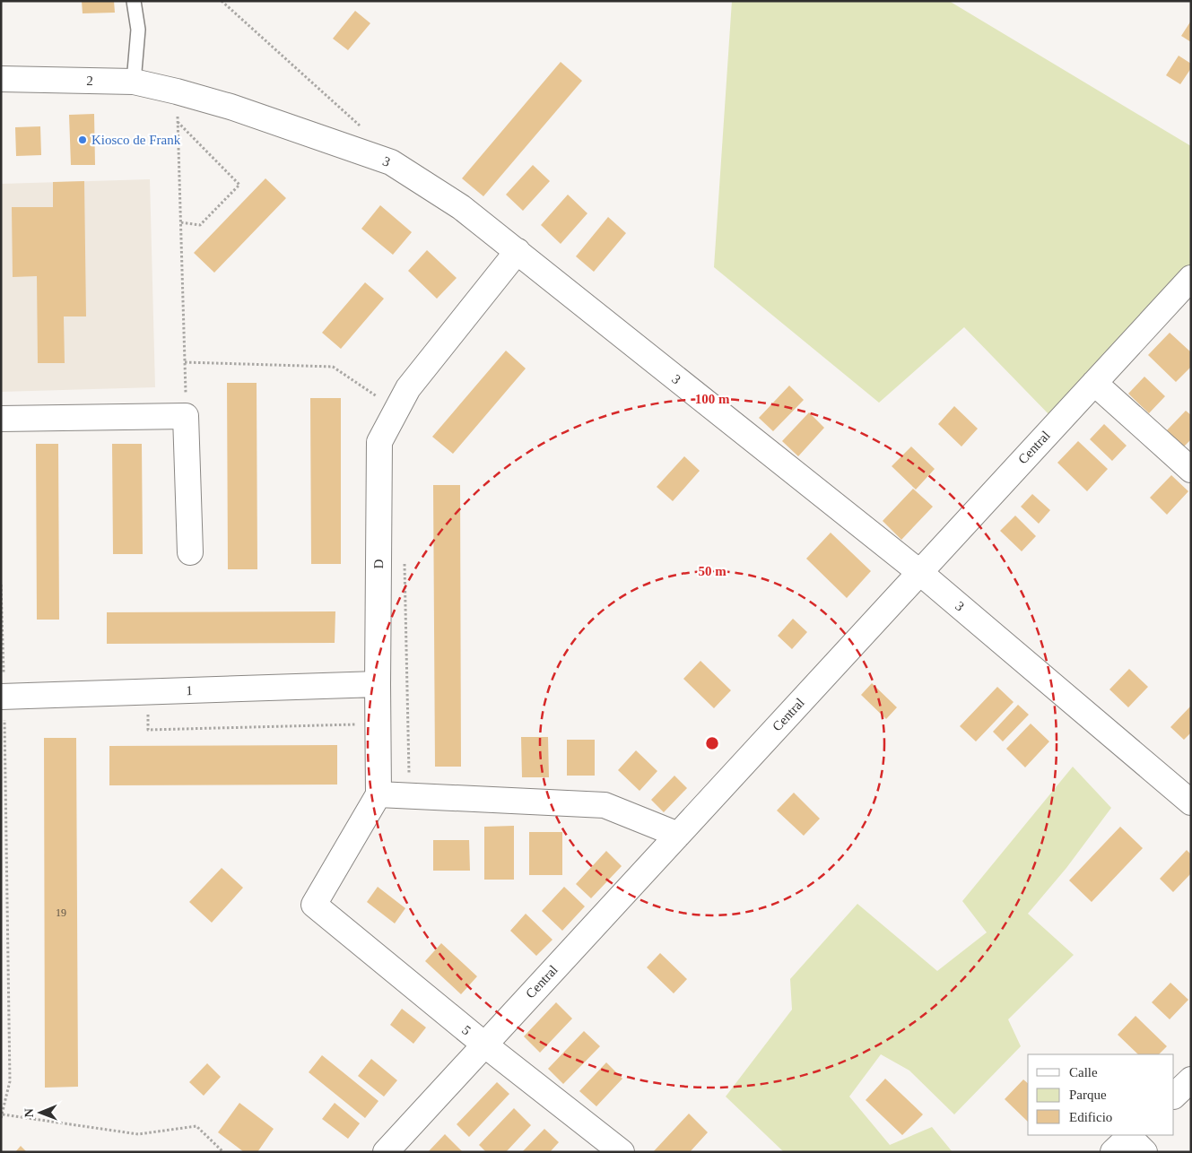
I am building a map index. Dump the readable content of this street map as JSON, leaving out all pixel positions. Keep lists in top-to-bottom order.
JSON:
{
  "streets": {
    "street": [
      "2",
      "3",
      "Central",
      "D",
      "1",
      "5"
    ]
  },
  "crossings": [
    ["2", "3"],
    ["3", "Central"],
    ["3", "D"],
    ["Central", "5"],
    ["D", "1"],
    ["D", "5"]
  ],
  "places": ["Kiosco de Frank"],
  "house_numbers": ["19"],
  "legend": ["Calle", "Parque", "Edificio"],
  "north": "left",
  "rings": ["100 m", "50 m"]
}
